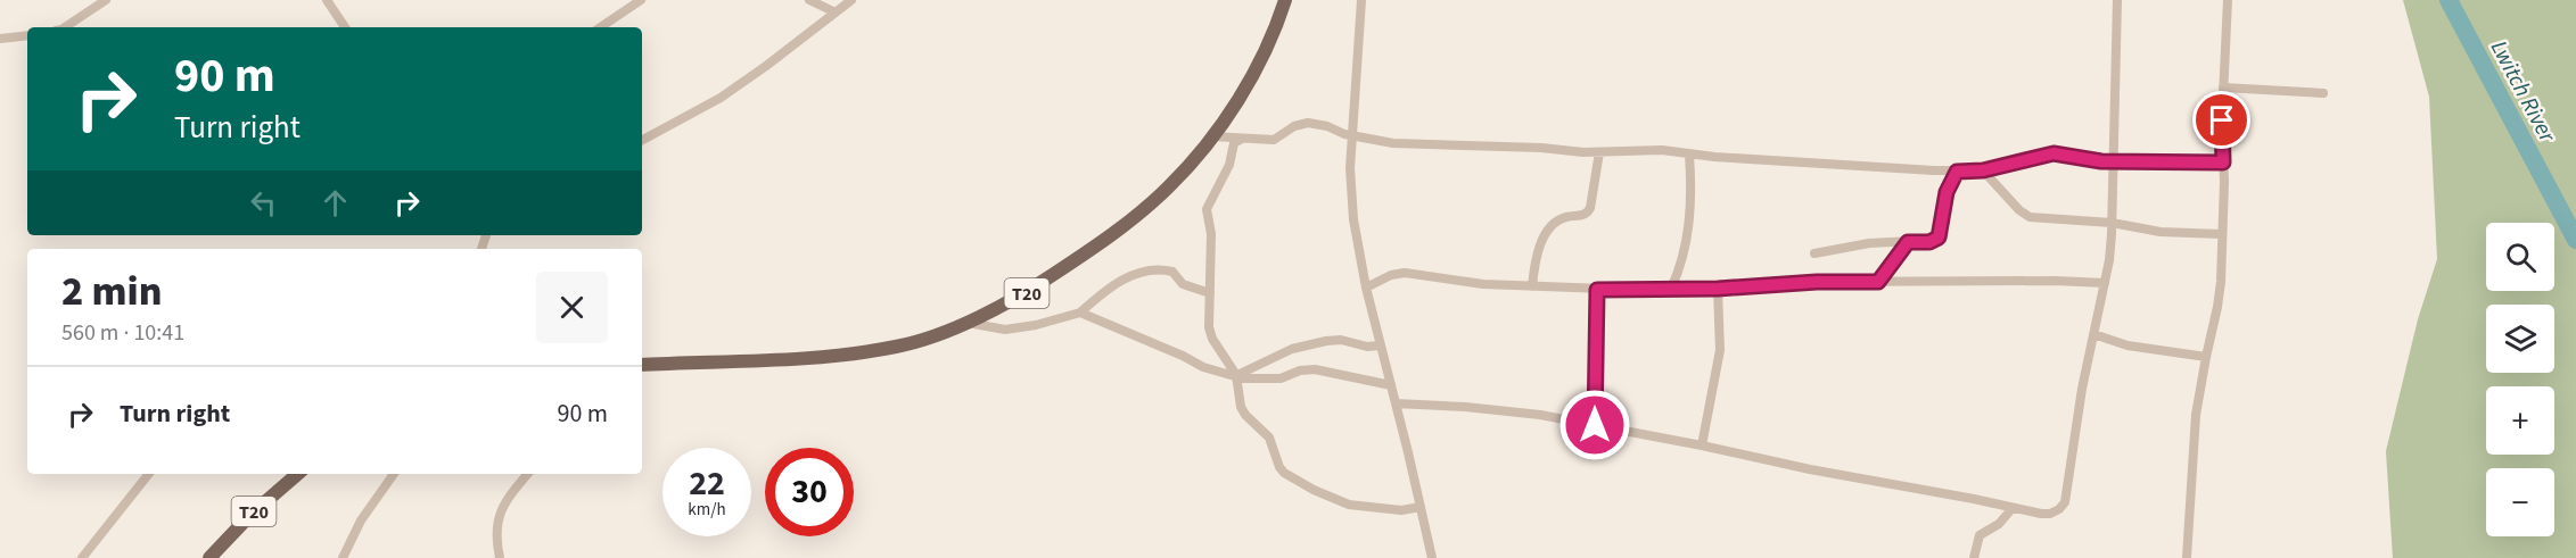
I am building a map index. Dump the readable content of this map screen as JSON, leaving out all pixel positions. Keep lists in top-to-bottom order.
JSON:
{
  "streets": {
    "main road": ["T20"]
  },
  "water": ["Lwitch River"],
  "page": {
    "turn": ["90 m", "Turn right"],
    "map_buttons": ["+", "−"],
    "heading": ["2 min", "560 m · 10:41"],
    "list": [
      {
        "name": "Turn right",
        "value": "90 m"
      }
    ],
    "speed": "22 km/h",
    "limit": "30"
  }
}
